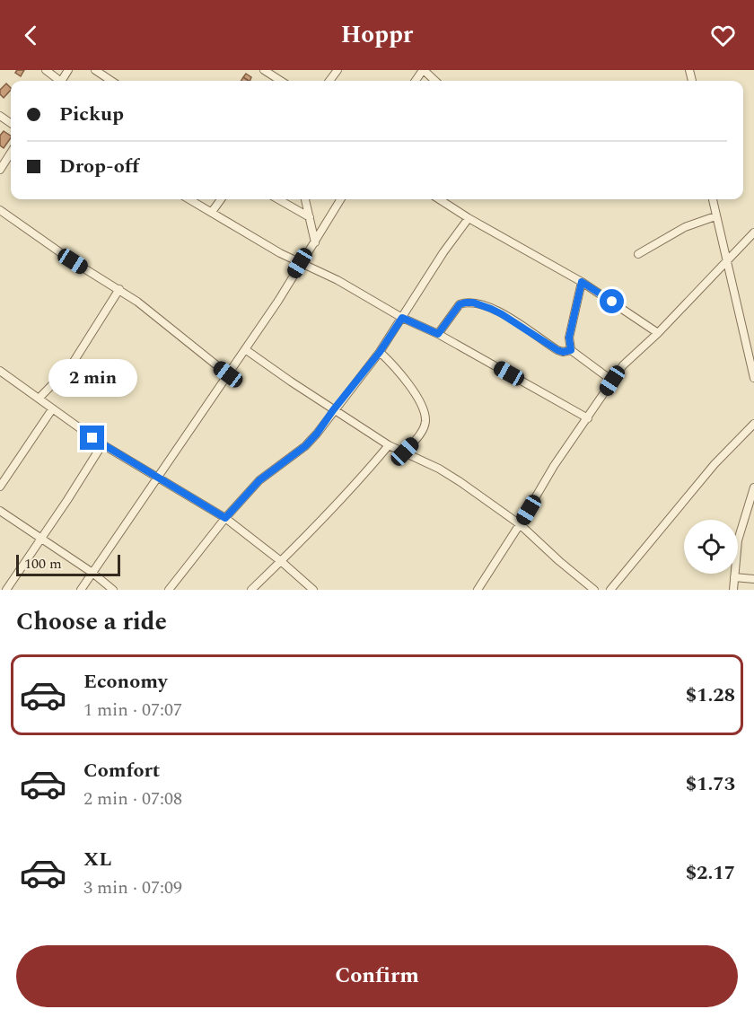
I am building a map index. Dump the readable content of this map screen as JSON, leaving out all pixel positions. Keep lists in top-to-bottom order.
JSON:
{
  "scale_bar": "100 m",
  "page": {
    "header": "Hoppr",
    "banner": ["Pickup", "Drop-off"],
    "bubble": "2 min",
    "scale": "100 m",
    "heading": "Choose a ride",
    "list": [
      {
        "name": "Economy",
        "note": "1 min · 07:07",
        "value": "$1.28"
      },
      {
        "name": "Comfort",
        "note": "2 min · 07:08",
        "value": "$1.73"
      },
      {
        "name": "XL",
        "note": "3 min · 07:09",
        "value": "$2.17"
      }
    ],
    "buttons": "Confirm"
  }
}
